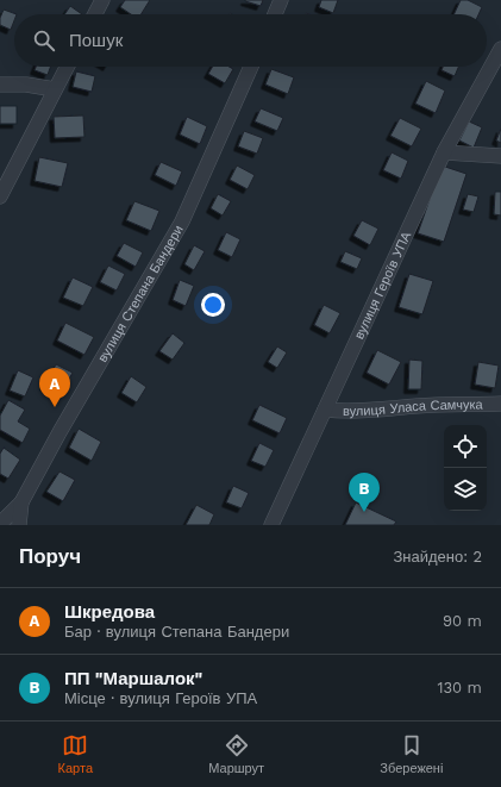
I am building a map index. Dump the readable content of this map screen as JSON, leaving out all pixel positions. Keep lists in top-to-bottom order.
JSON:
{
  "streets": {
    "street": ["вулиця Героїв УПА", "вулиця Степана Бандери", "вулиця Уласа Самчука"]
  },
  "crossings": [
    ["вулиця Героїв УПА", "вулиця Уласа Самчука"]
  ],
  "page": {
    "search": "Пошук",
    "pins": ["A", "B"],
    "heading": ["Поруч", "Знайдено: 2"],
    "list": [
      {
        "mark": "A",
        "name": "Шкредова",
        "note": "Бар · вулиця Степана Бандери",
        "value": "90 m"
      },
      {
        "mark": "B",
        "name": "ПП \"Маршалок\"",
        "note": "Місце · вулиця Героїв УПА",
        "value": "130 m"
      }
    ],
    "nav": ["Карта", "Маршрут", "Збережені"]
  }
}
